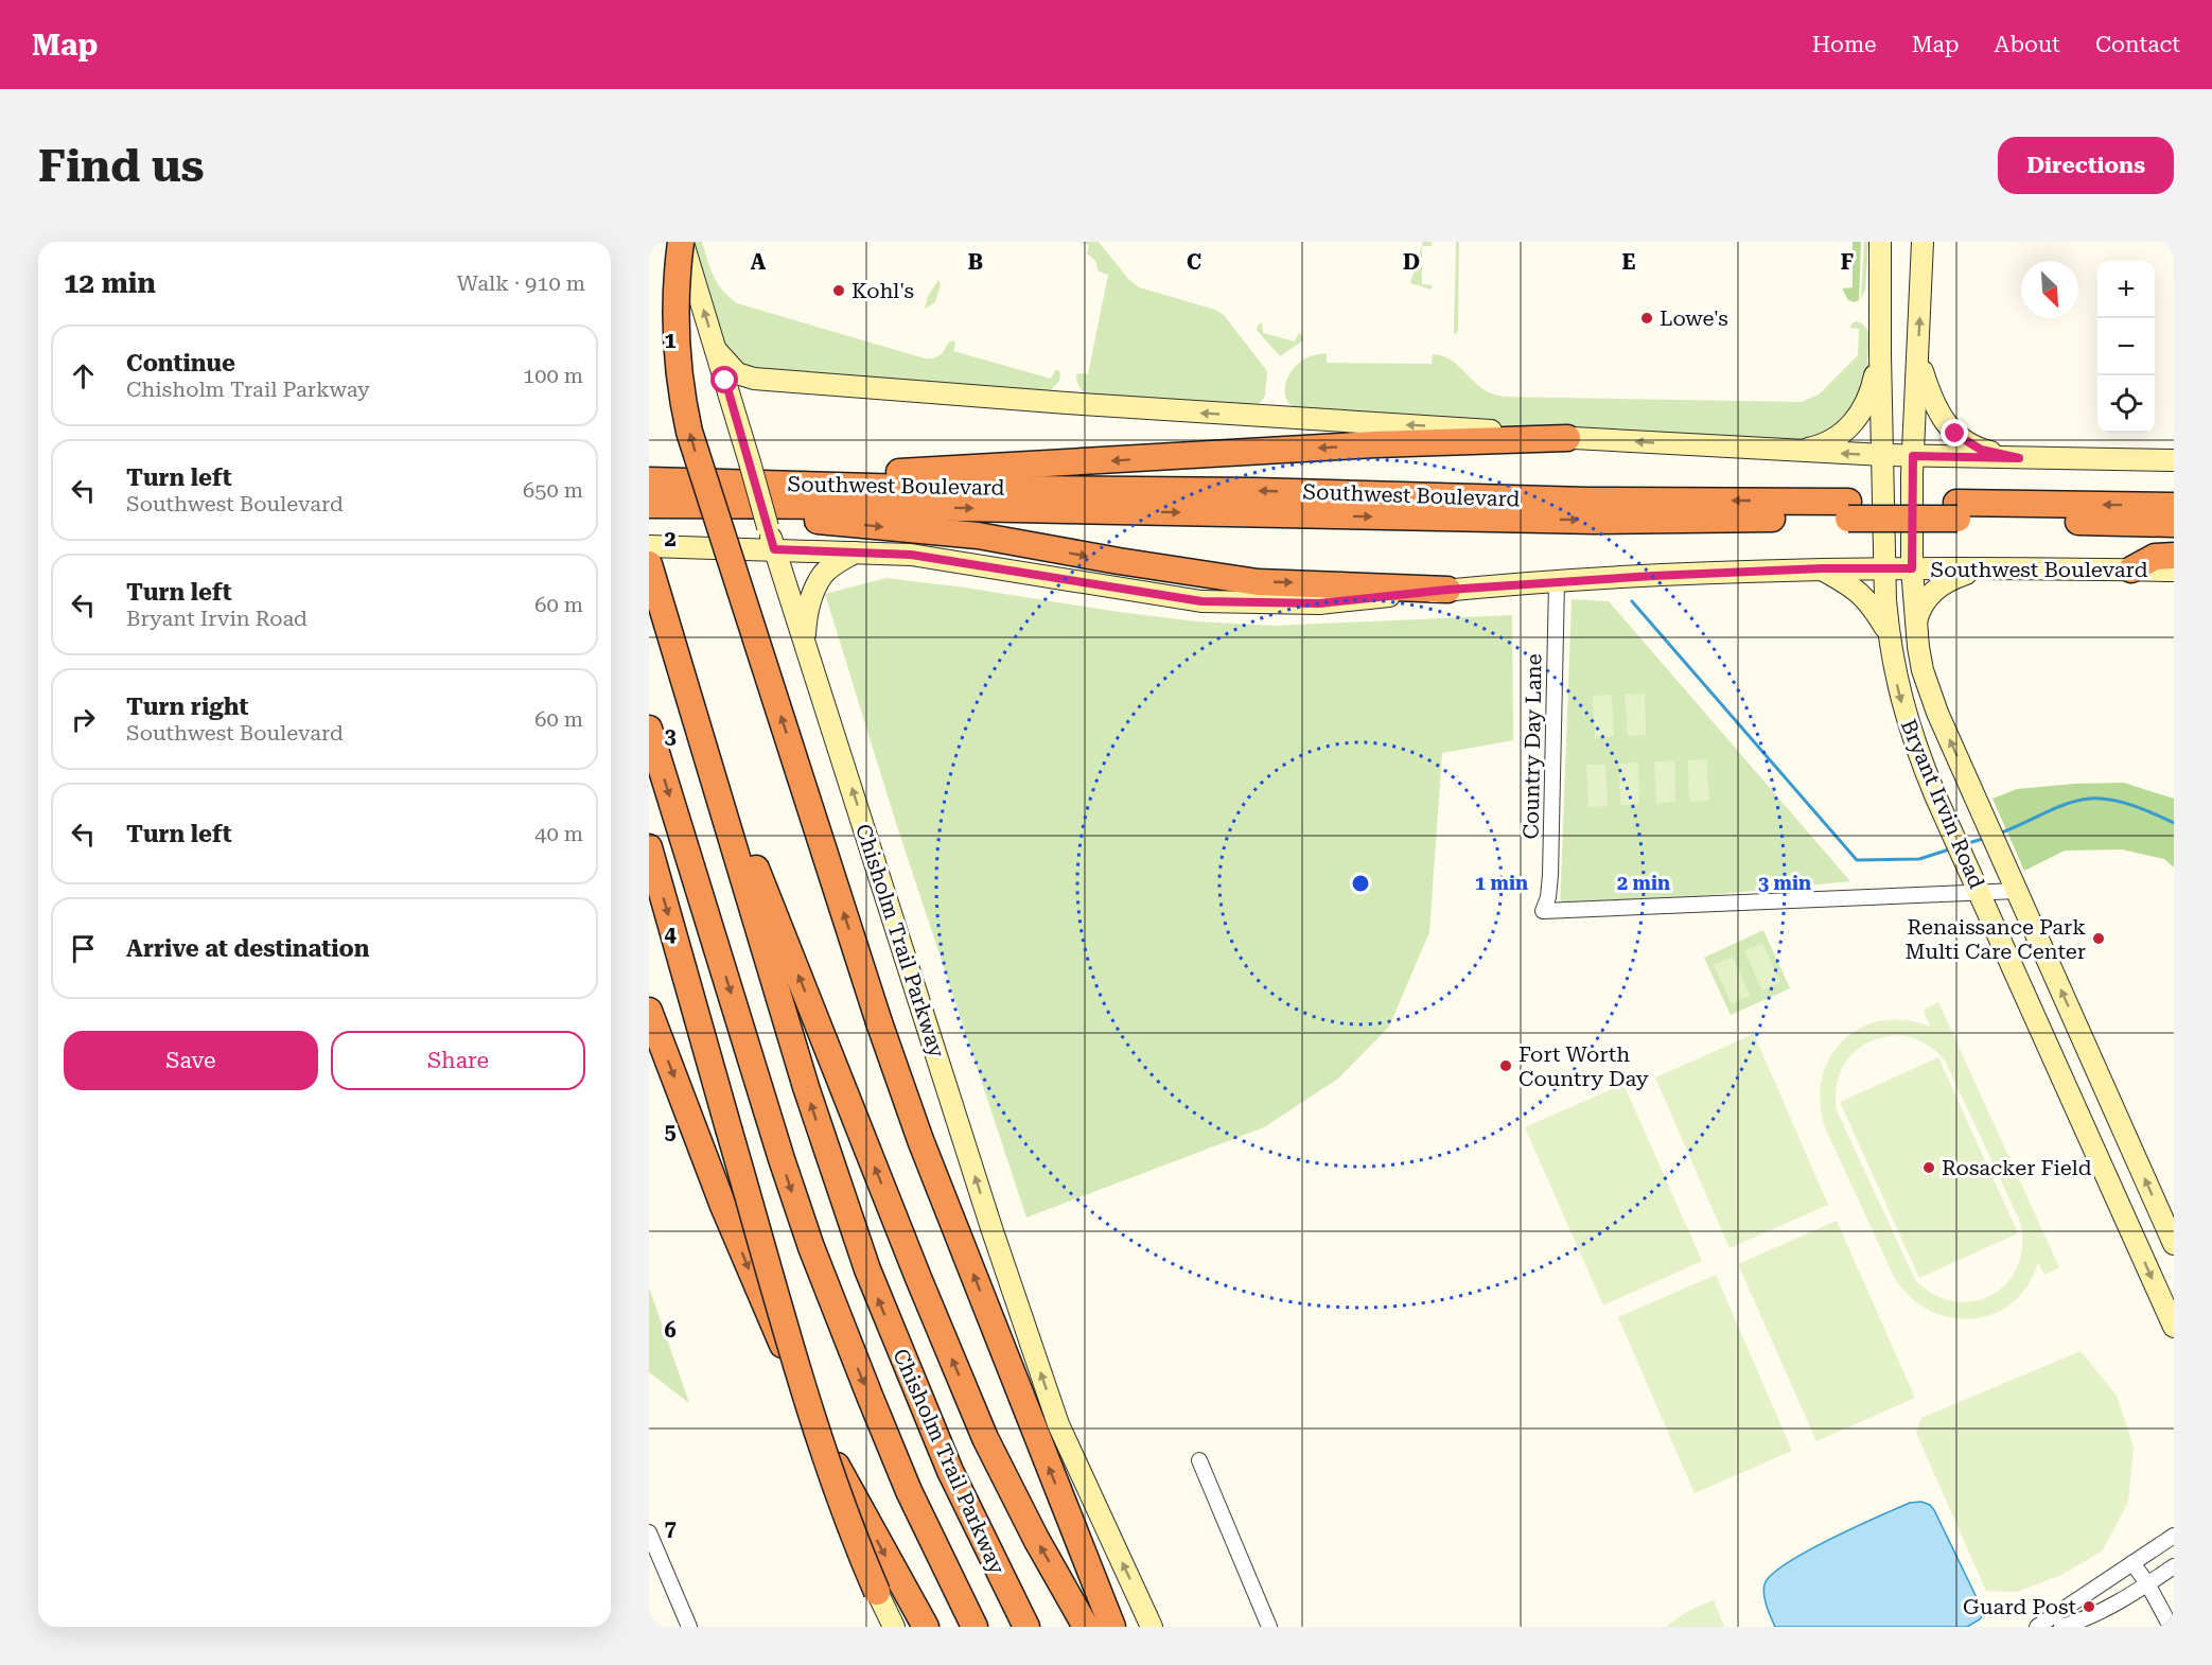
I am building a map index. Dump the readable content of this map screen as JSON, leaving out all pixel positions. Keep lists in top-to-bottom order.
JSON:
{
  "streets": {
    "highway": ["Southwest Boulevard", "Chisholm Trail Parkway"],
    "main road": ["Bryant Irvin Road"],
    "street": ["Country Day Lane"]
  },
  "crossings": [
    ["Southwest Boulevard", "Country Day Lane"],
    ["Southwest Boulevard", "Bryant Irvin Road"],
    ["Southwest Boulevard", "Chisholm Trail Parkway"],
    ["Country Day Lane", "Bryant Irvin Road"]
  ],
  "one_way": ["Chisholm Trail Parkway"],
  "places": [
    "Kohl's",
    "Lowe's",
    "Renaissance Park Multi Care Center",
    "Fort Worth Country Day",
    "Rosacker Field",
    "Guard Post"
  ],
  "north": "bottom right",
  "page": {
    "header": "Map",
    "nav": [
      "Home",
      "Map",
      "About",
      "Contact"
    ],
    "buttons": [
      "Directions",
      ["Save", "Share"]
    ],
    "title": "Find us",
    "heading": ["12 min", "Walk · 910 m"],
    "map_buttons": ["+", "−"],
    "list": [
      ["Continue", "Chisholm Trail Parkway", "100 m"],
      ["Turn left", "Southwest Boulevard", "650 m"],
      ["Turn left", "Bryant Irvin Road", "60 m"],
      ["Turn right", "Southwest Boulevard", "60 m"],
      ["Turn left", "40 m"],
      "Arrive at destination"
    ]
  },
  "grid": {
    "columns": [
      "A",
      "B",
      "C",
      "D",
      "E",
      "F"
    ],
    "rows": [
      "1",
      "2",
      "3",
      "4",
      "5",
      "6",
      "7"
    ]
  },
  "rings": ["1 min", "2 min", "3 min"]
}
